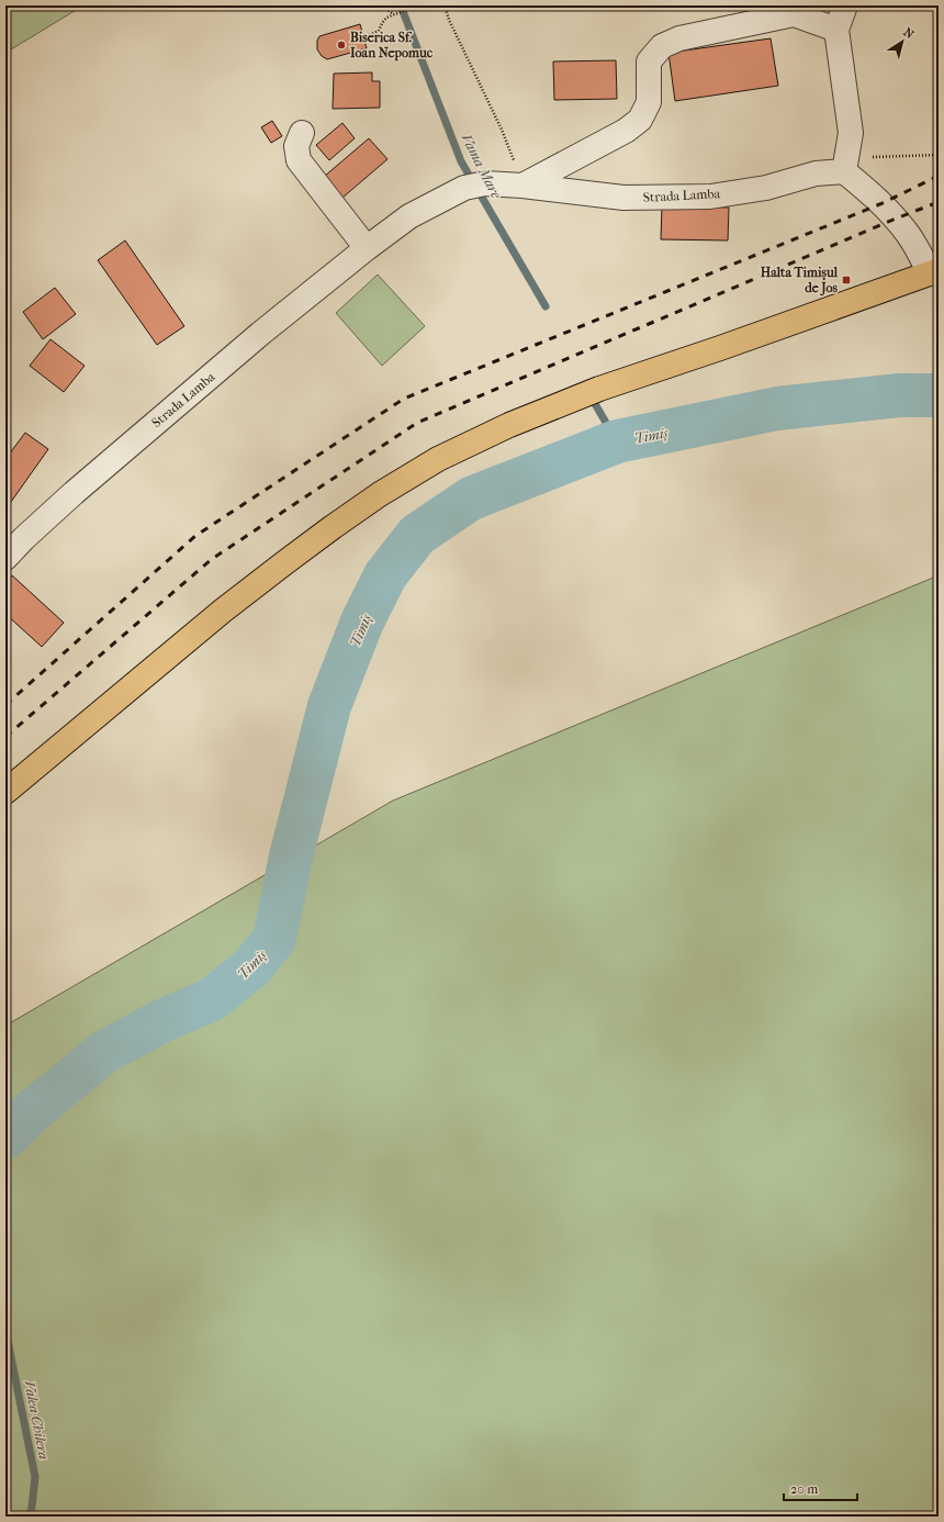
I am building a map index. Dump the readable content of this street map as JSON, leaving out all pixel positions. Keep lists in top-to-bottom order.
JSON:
{
  "streets": {
    "street": ["Strada Lamba"]
  },
  "water": ["Vama Mare", "Timiș", "Valea Chilera"],
  "places": {
    "other": ["Biserica Sf. Ioan Nepomuc"],
    "transit": ["Halta Timișul de Jos"]
  },
  "scale_bar": "20 m",
  "north": "top right"
}
